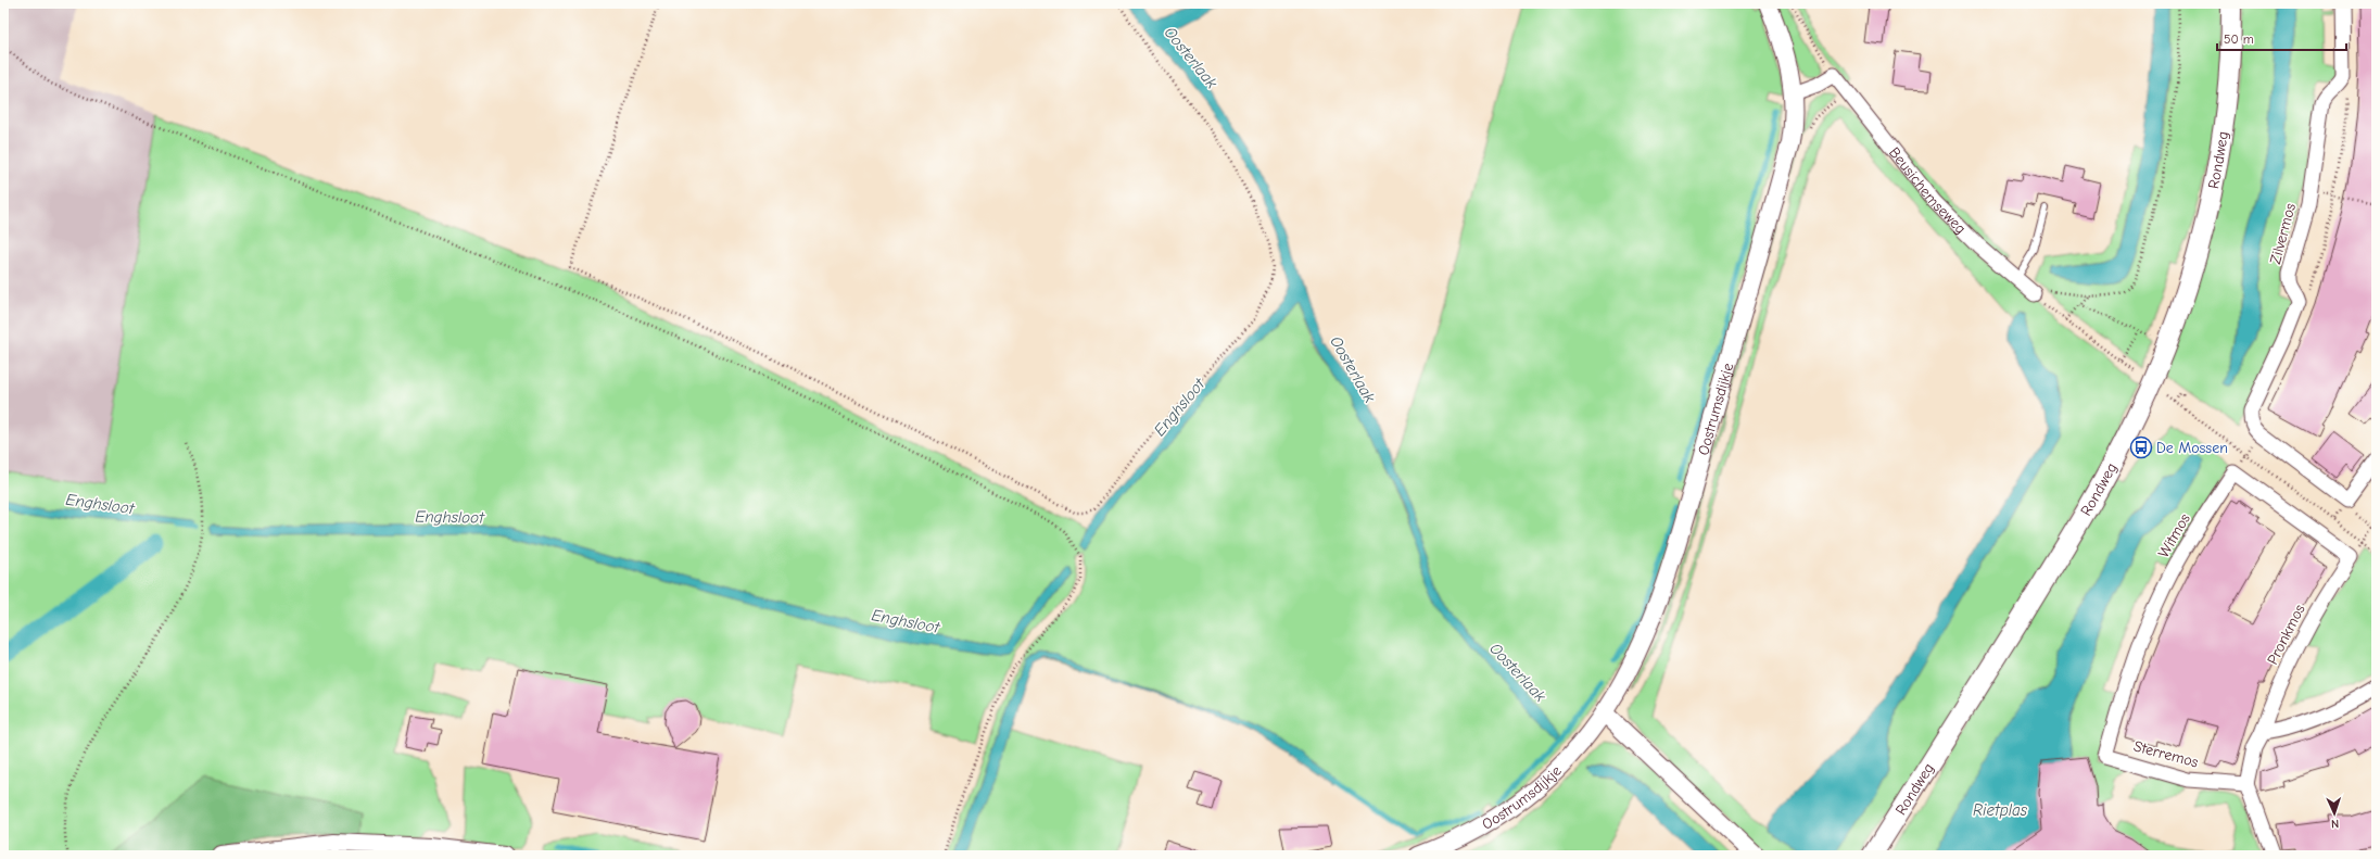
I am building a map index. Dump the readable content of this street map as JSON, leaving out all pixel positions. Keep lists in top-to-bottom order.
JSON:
{
  "streets": {
    "main road": ["Rondweg"],
    "street": [
      "Beusichemseweg",
      "Zilvermos",
      "Oostrumsdijkje",
      "Witmos",
      "Pronkmos",
      "Sterremos"
    ]
  },
  "crossings": [
    ["Witmos", "Pronkmos"],
    ["Witmos", "Sterremos"],
    ["Pronkmos", "Sterremos"]
  ],
  "water": ["Oosterlaak", "Enghsloot", "Rietplas"],
  "places": {
    "bus stop": ["De Mossen"]
  },
  "scale_bar": "50 m",
  "north": "bottom"
}
